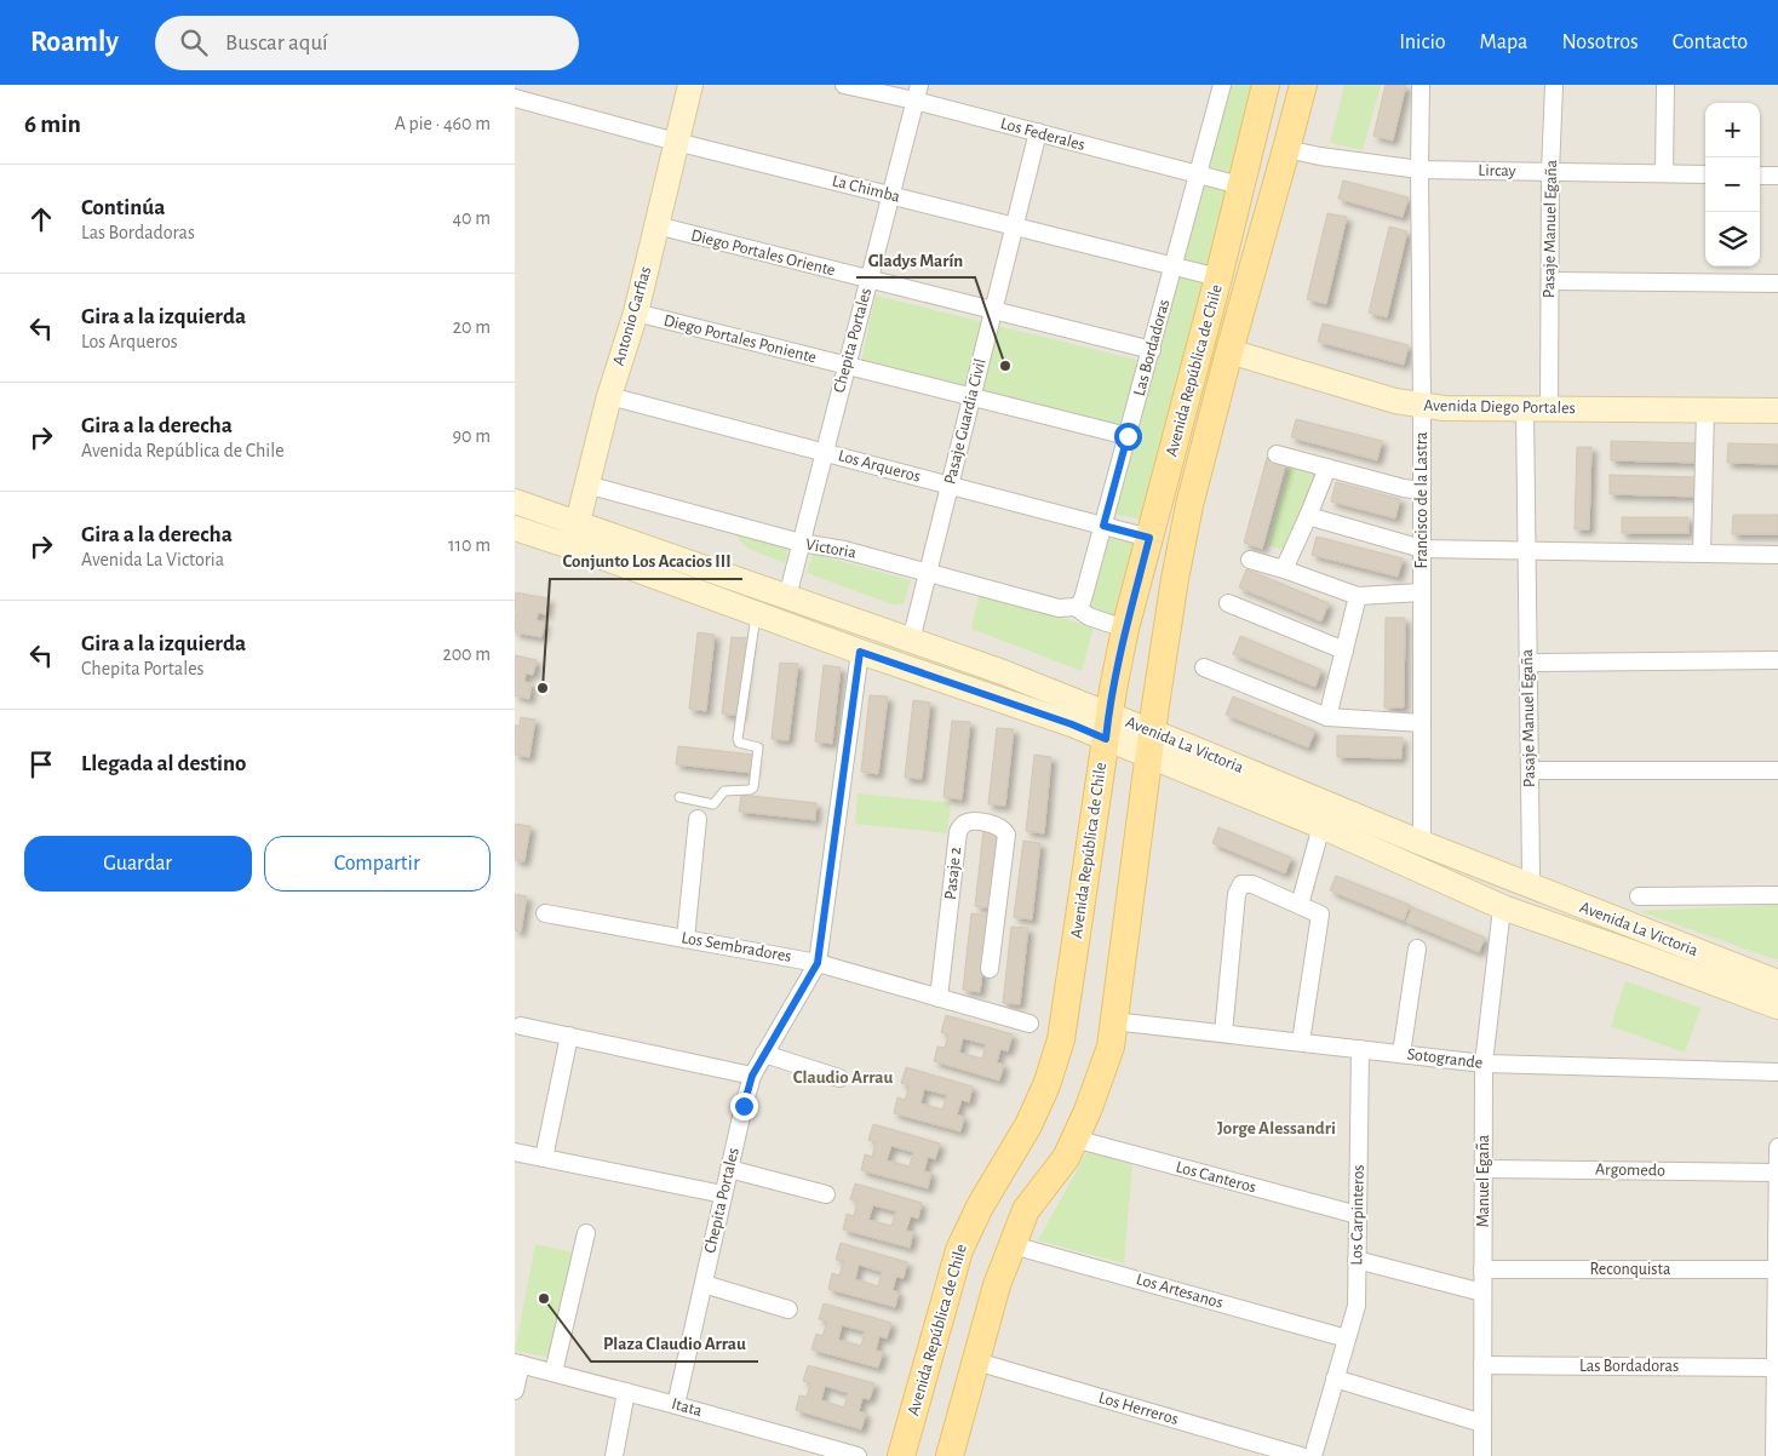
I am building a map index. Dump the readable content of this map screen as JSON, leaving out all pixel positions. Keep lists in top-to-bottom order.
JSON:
{
  "streets": {
    "main road": [
      "Antonio Garfias",
      "Avenida República de Chile",
      "Avenida Diego Portales",
      "Avenida La Victoria"
    ],
    "street": [
      "Los Federales",
      "Lircay",
      "La Chimba",
      "Pasaje Manuel Egaña",
      "Diego Portales Oriente",
      "Diego Portales Poniente",
      "Chepita Portales",
      "Las Bordadoras",
      "Pasaje Guardia Civil",
      "Los Arqueros",
      "Francisco de la Lastra",
      "Victoria",
      "Pasaje 2",
      "Los Sembradores",
      "Sotogrande",
      "Argomedo",
      "Los Canteros",
      "Manuel Egaña",
      "Los Carpinteros",
      "Reconquista",
      "Los Artesanos",
      "Itata",
      "Los Herreros"
    ]
  },
  "crossings": [
    ["Los Federales", "Chepita Portales"],
    ["Los Federales", "Las Bordadoras"],
    ["Los Federales", "Avenida República de Chile"],
    ["Los Federales", "Pasaje Guardia Civil"],
    ["Lircay", "Pasaje Manuel Egaña"],
    ["Lircay", "Avenida República de Chile"],
    ["Lircay", "Francisco de la Lastra"],
    ["La Chimba", "Antonio Garfias"],
    ["La Chimba", "Chepita Portales"],
    ["La Chimba", "Las Bordadoras"],
    ["La Chimba", "Avenida República de Chile"],
    ["La Chimba", "Pasaje Guardia Civil"],
    ["Pasaje Manuel Egaña", "Avenida Diego Portales"],
    ["Pasaje Manuel Egaña", "Avenida La Victoria"],
    ["Diego Portales Oriente", "Antonio Garfias"],
    ["Diego Portales Oriente", "Chepita Portales"],
    ["Diego Portales Oriente", "Las Bordadoras"],
    ["Diego Portales Oriente", "Pasaje Guardia Civil"],
    ["Antonio Garfias", "Diego Portales Poniente"],
    ["Antonio Garfias", "Los Arqueros"],
    ["Antonio Garfias", "Victoria"],
    ["Antonio Garfias", "Avenida La Victoria"],
    ["Diego Portales Poniente", "Chepita Portales"],
    ["Diego Portales Poniente", "Las Bordadoras"],
    ["Diego Portales Poniente", "Pasaje Guardia Civil"],
    ["Chepita Portales", "Los Arqueros"],
    ["Chepita Portales", "Victoria"],
    ["Chepita Portales", "Avenida La Victoria"],
    ["Chepita Portales", "Los Sembradores"],
    ["Chepita Portales", "Itata"],
    ["Las Bordadoras", "Los Arqueros"],
    ["Las Bordadoras", "Victoria"],
    ["Las Bordadoras", "Manuel Egaña"],
    ["Avenida República de Chile", "Avenida Diego Portales"],
    ["Avenida República de Chile", "Los Arqueros"],
    ["Avenida República de Chile", "Avenida La Victoria"],
    ["Avenida República de Chile", "Sotogrande"],
    ["Avenida República de Chile", "Los Canteros"],
    ["Avenida República de Chile", "Los Artesanos"],
    ["Avenida República de Chile", "Los Herreros"],
    ["Avenida Diego Portales", "Francisco de la Lastra"],
    ["Pasaje Guardia Civil", "Los Arqueros"],
    ["Pasaje Guardia Civil", "Victoria"],
    ["Pasaje Guardia Civil", "Avenida La Victoria"],
    ["Francisco de la Lastra", "Avenida La Victoria"],
    ["Avenida La Victoria", "Manuel Egaña"],
    ["Pasaje 2", "Los Sembradores"],
    ["Sotogrande", "Manuel Egaña"],
    ["Sotogrande", "Los Carpinteros"],
    ["Argomedo", "Manuel Egaña"],
    ["Los Canteros", "Los Carpinteros"],
    ["Manuel Egaña", "Reconquista"],
    ["Los Carpinteros", "Los Artesanos"]
  ],
  "districts": ["Claudio Arrau", "Jorge Alessandri"],
  "places": ["Gladys Marín", "Conjunto Los Acacios III", "Plaza Claudio Arrau"],
  "page": {
    "header": "Roamly",
    "search": "Buscar aquí",
    "nav": [
      "Inicio",
      "Mapa",
      "Nosotros",
      "Contacto"
    ],
    "heading": ["6 min", "A pie · 460 m"],
    "map_buttons": ["+", "−"],
    "list": [
      ["Continúa", "Las Bordadoras", "40 m"],
      ["Gira a la izquierda", "Los Arqueros", "20 m"],
      ["Gira a la derecha", "Avenida República de Chile", "90 m"],
      ["Gira a la derecha", "Avenida La Victoria", "110 m"],
      ["Gira a la izquierda", "Chepita Portales", "200 m"],
      "Llegada al destino"
    ],
    "buttons": ["Guardar", "Compartir"]
  }
}
